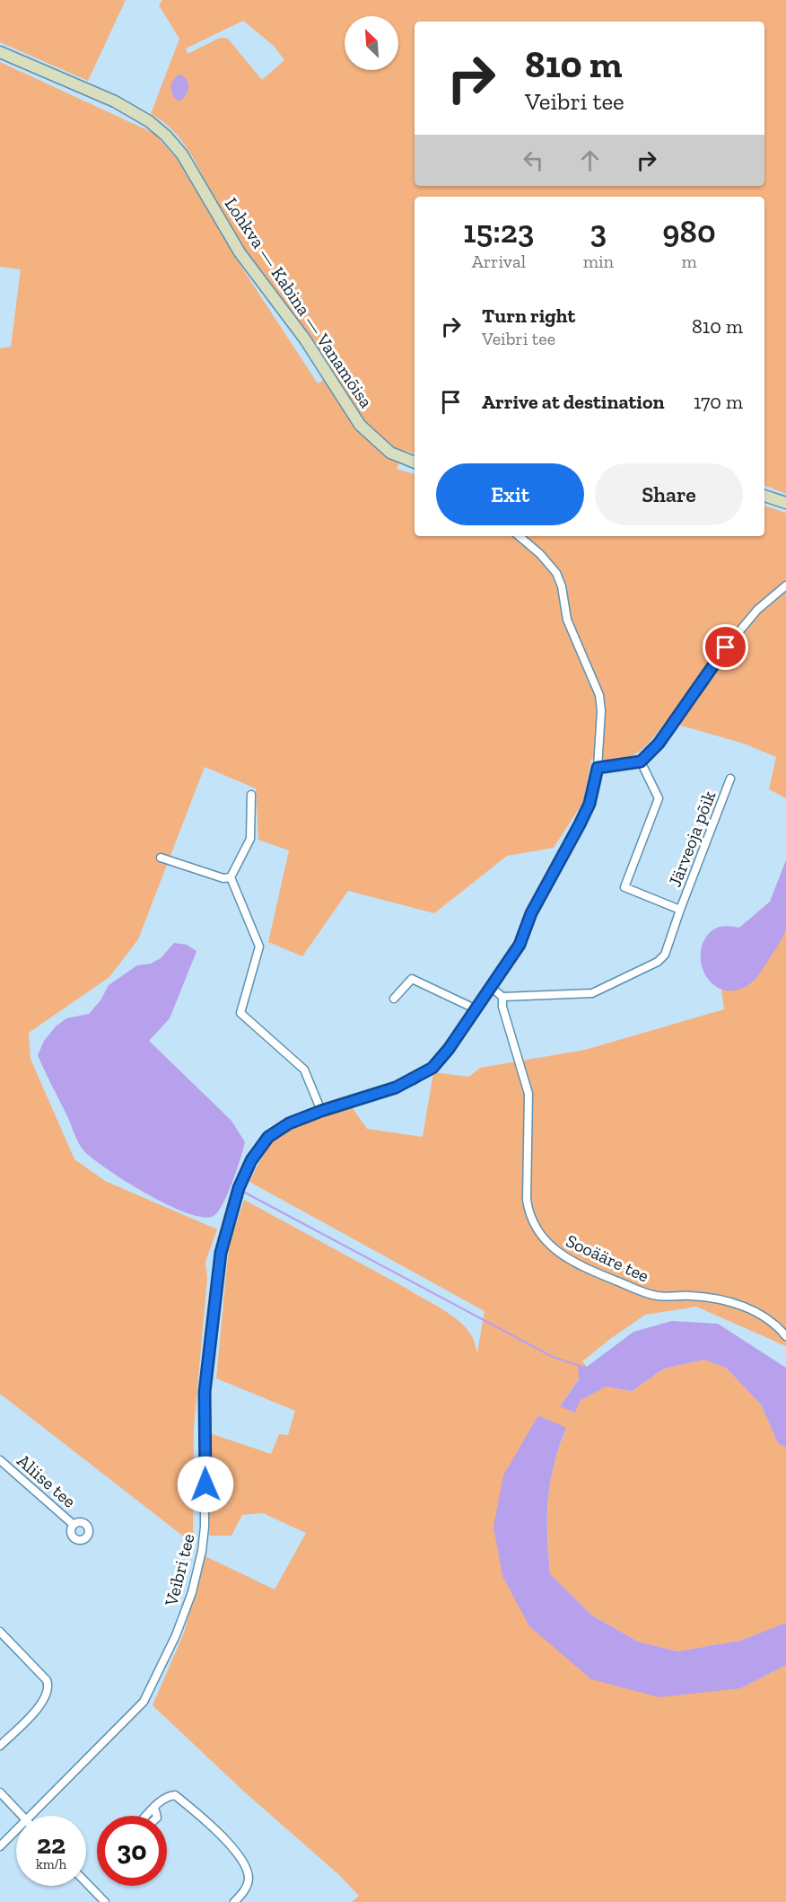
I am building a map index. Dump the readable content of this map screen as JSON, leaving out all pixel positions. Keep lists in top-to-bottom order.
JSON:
{
  "streets": {
    "street": [
      "Lohkva — Kabina — Vanamõisa",
      "Järveoja põik",
      "Sooääre tee",
      "Aliise tee",
      "Veibri tee"
    ]
  },
  "crossings": [
    ["Järveoja põik", "Sooääre tee"]
  ],
  "north": "top left",
  "page": {
    "turn": ["810 m", "Veibri tee"],
    "eta": [
      "15:23",
      "Arrival",
      "3",
      "min",
      "980",
      "m"
    ],
    "list": [
      {
        "name": "Turn right",
        "note": "Veibri tee",
        "value": "810 m"
      },
      {
        "name": "Arrive at destination",
        "value": "170 m"
      }
    ],
    "buttons": ["Exit", "Share"],
    "speed": "22 km/h",
    "limit": "30"
  }
}
